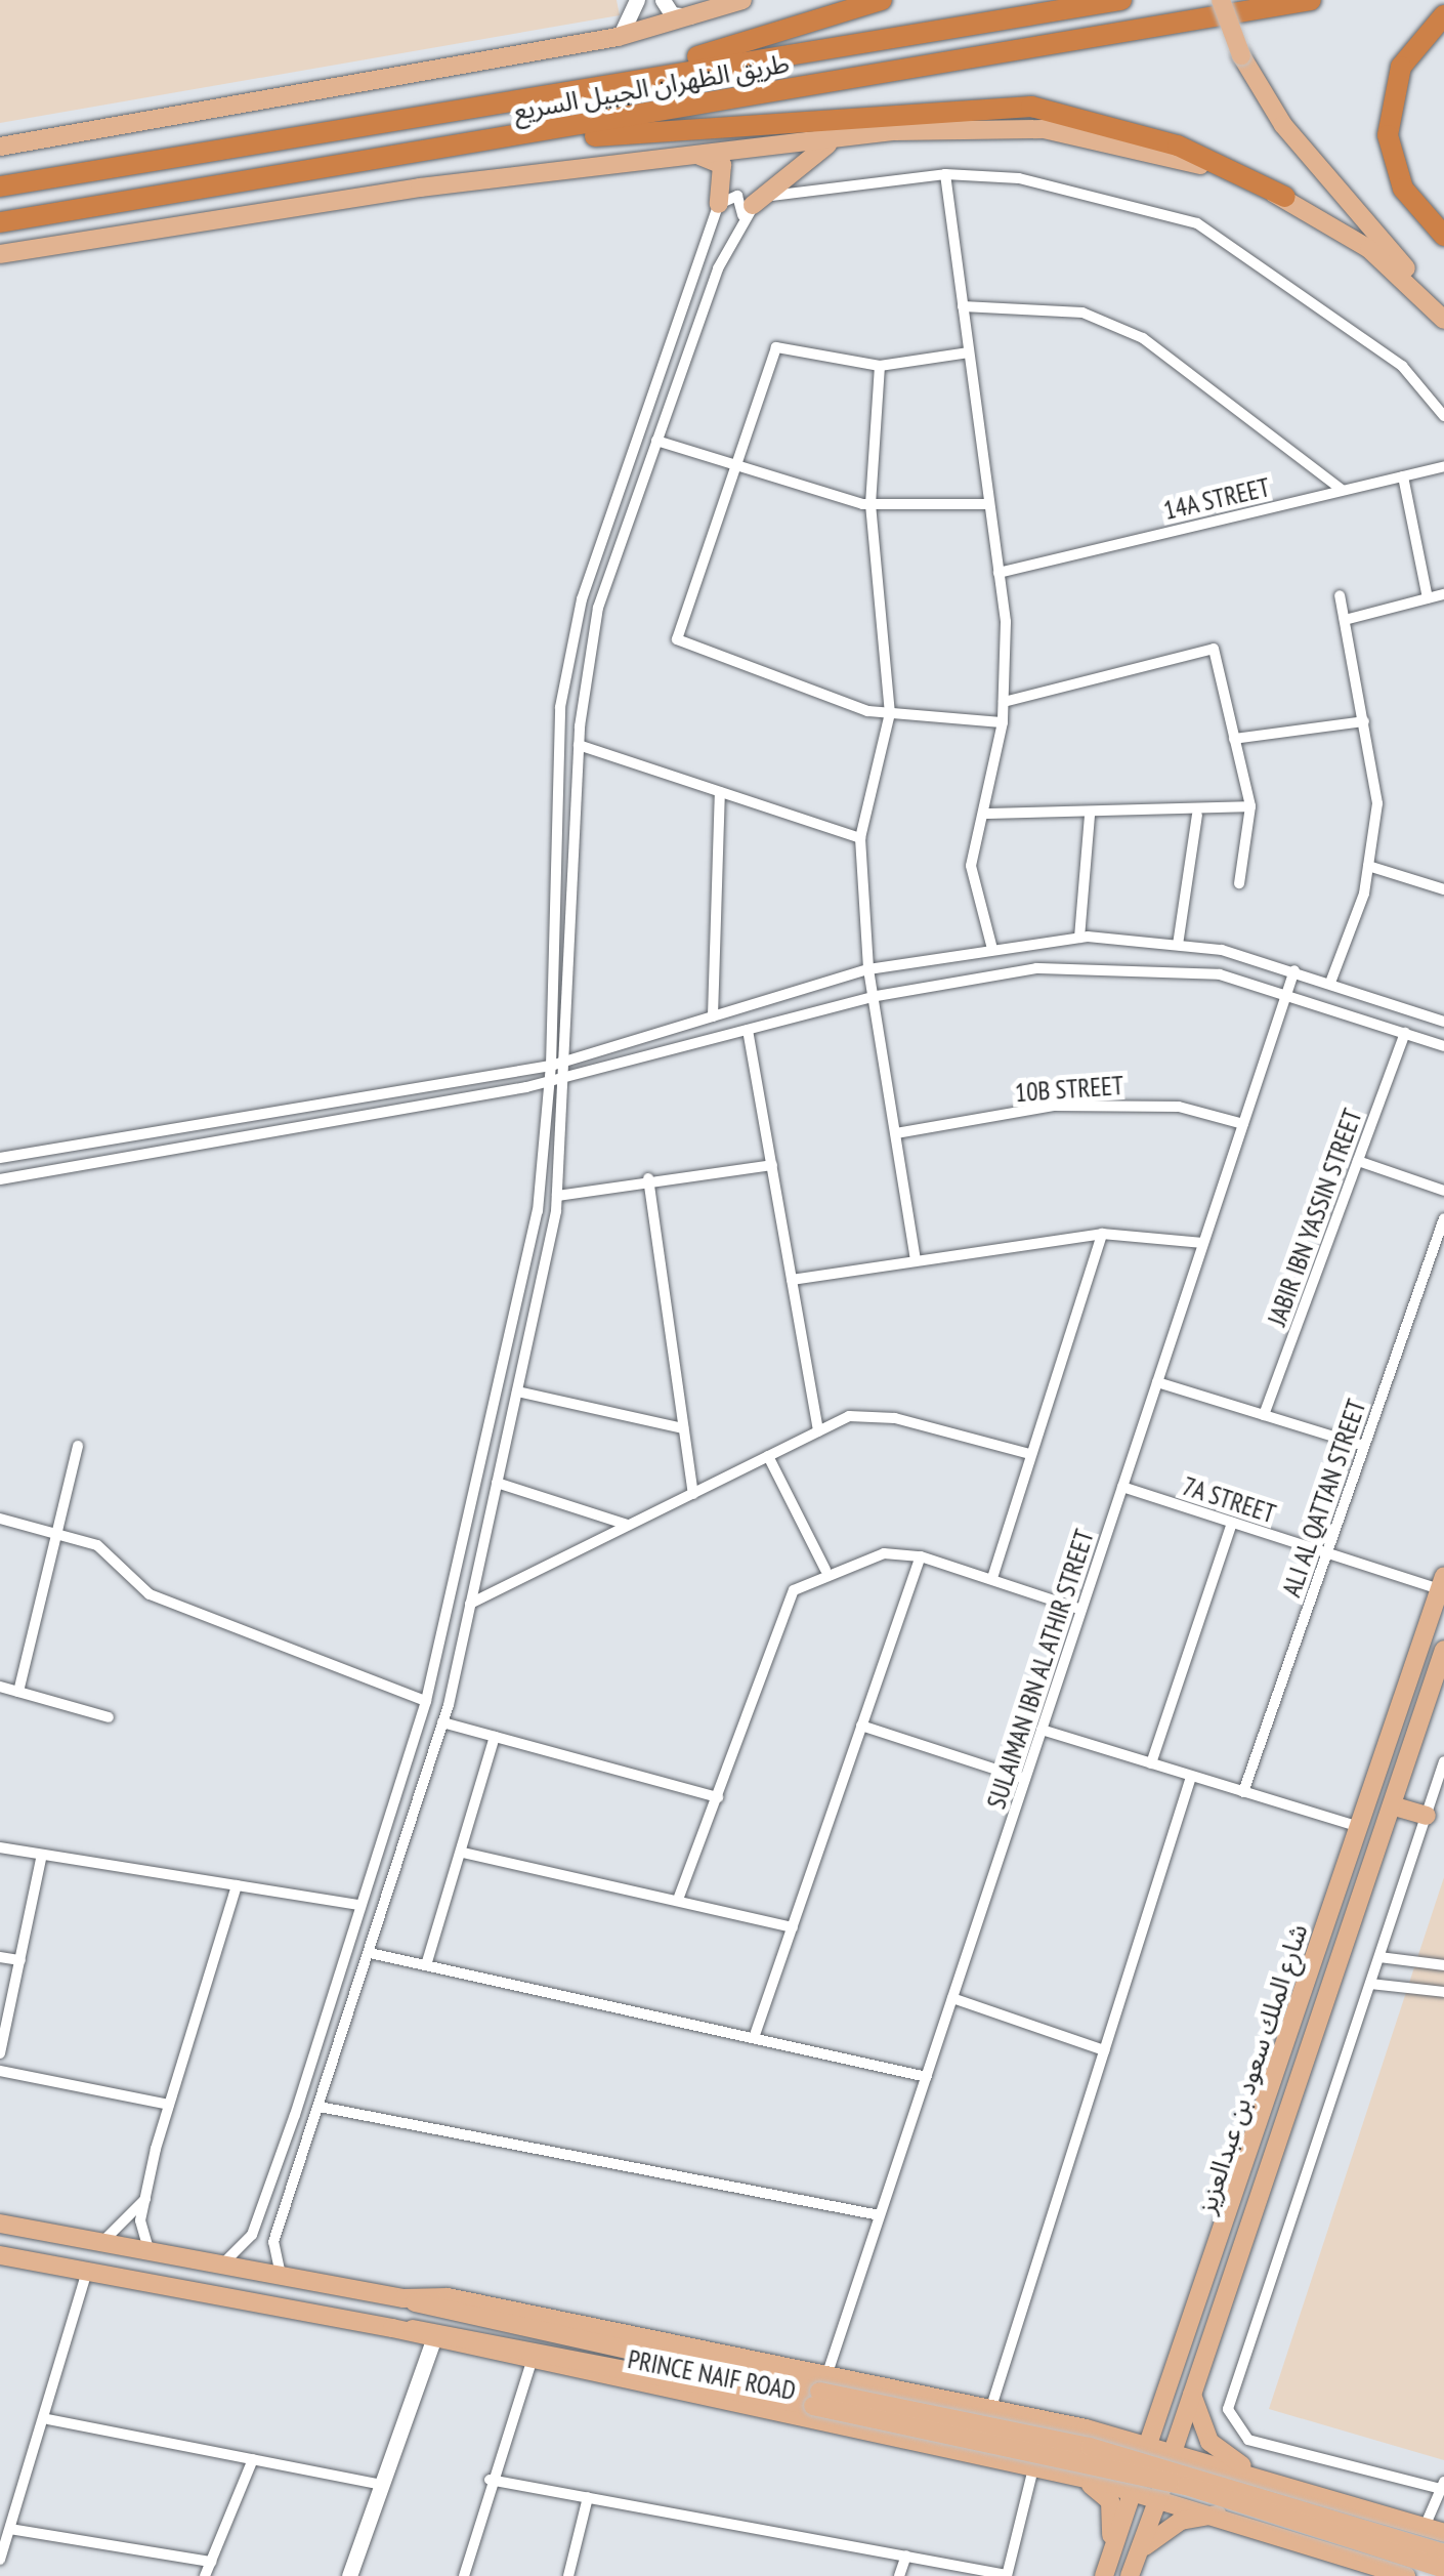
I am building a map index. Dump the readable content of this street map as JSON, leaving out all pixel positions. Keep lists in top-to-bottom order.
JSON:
{
  "streets": {
    "highway": ["طريق الظهران الجبيل السريع"],
    "main road": ["شارع الملك سعود بن عبدالعزيز", "PRINCE NAIF ROAD"],
    "street": [
      "14A STREET",
      "10B STREET",
      "JABIR IBN YASSIN STREET",
      "ALI AL QATTAN STREET",
      "7A STREET",
      "SULAIMAN IBN AL ATHIR STREET"
    ]
  },
  "crossings": [
    ["10B STREET", "SULAIMAN IBN AL ATHIR STREET"],
    ["ALI AL QATTAN STREET", "7A STREET"],
    ["7A STREET", "SULAIMAN IBN AL ATHIR STREET"],
    ["7A STREET", "شارع الملك سعود بن عبدالعزيز"],
    ["SULAIMAN IBN AL ATHIR STREET", "PRINCE NAIF ROAD"],
    ["شارع الملك سعود بن عبدالعزيز", "PRINCE NAIF ROAD"]
  ]
}
